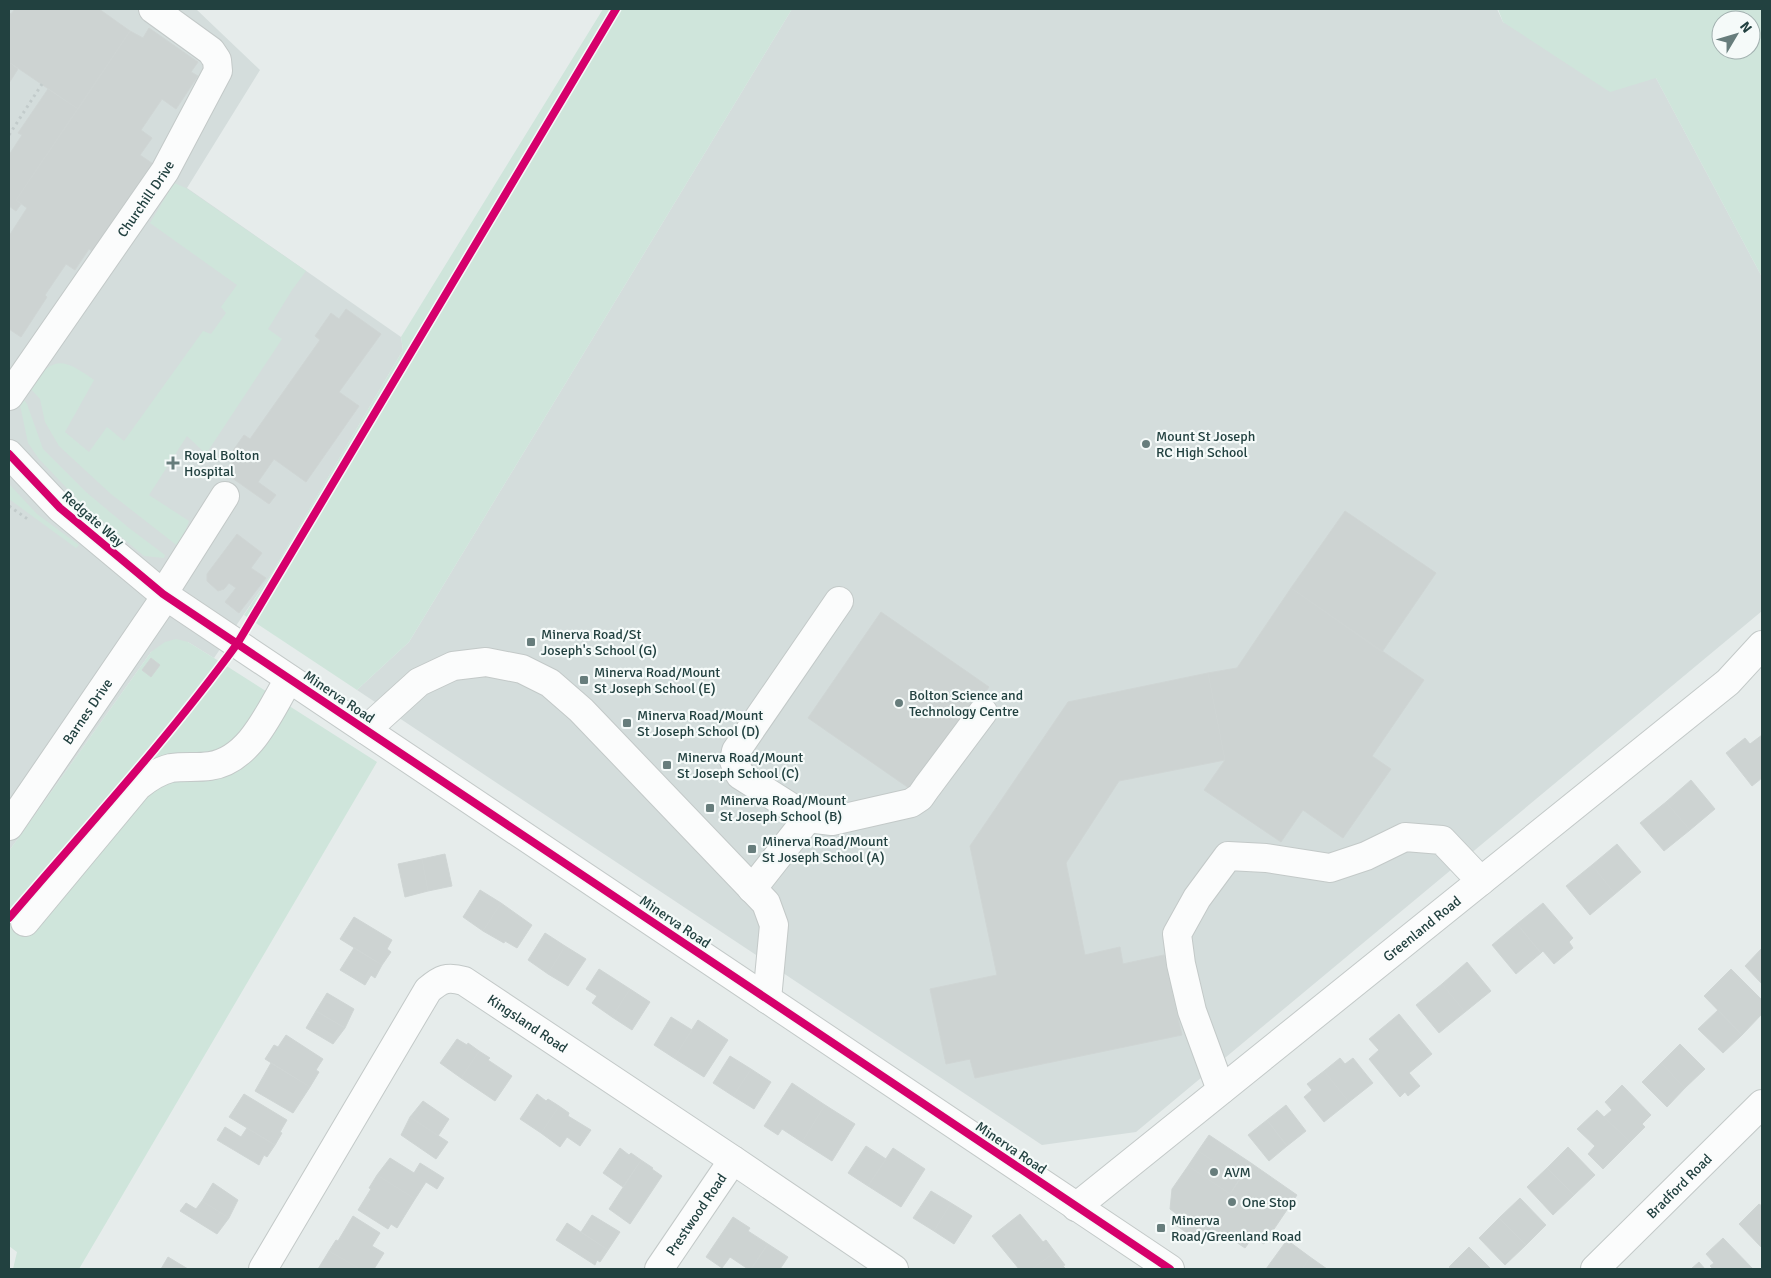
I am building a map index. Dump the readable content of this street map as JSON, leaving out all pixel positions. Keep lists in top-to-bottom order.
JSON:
{
  "streets": {
    "street": [
      "Churchill Drive",
      "Redgate Way",
      "Minerva Road",
      "Barnes Drive",
      "Greenland Road",
      "Kingsland Road",
      "Bradford Road",
      "Prestwood Road"
    ]
  },
  "crossings": [
    ["Redgate Way", "Minerva Road"],
    ["Redgate Way", "Barnes Drive"],
    ["Minerva Road", "Barnes Drive"],
    ["Minerva Road", "Greenland Road"],
    ["Kingsland Road", "Prestwood Road"]
  ],
  "places": {
    "other": [
      "Mount St Joseph RC High School",
      "Bolton Science and Technology Centre",
      "AVM",
      "One Stop"
    ],
    "health": ["Royal Bolton Hospital"],
    "transit": [
      "Minerva Road/St Joseph's School (G)",
      "Minerva Road/Mount St Joseph School (E)",
      "Minerva Road/Mount St Joseph School (D)",
      "Minerva Road/Mount St Joseph School (C)",
      "Minerva Road/Mount St Joseph School (B)",
      "Minerva Road/Mount St Joseph School (A)",
      "Minerva Road/Greenland Road"
    ]
  },
  "north": "top right"
}
